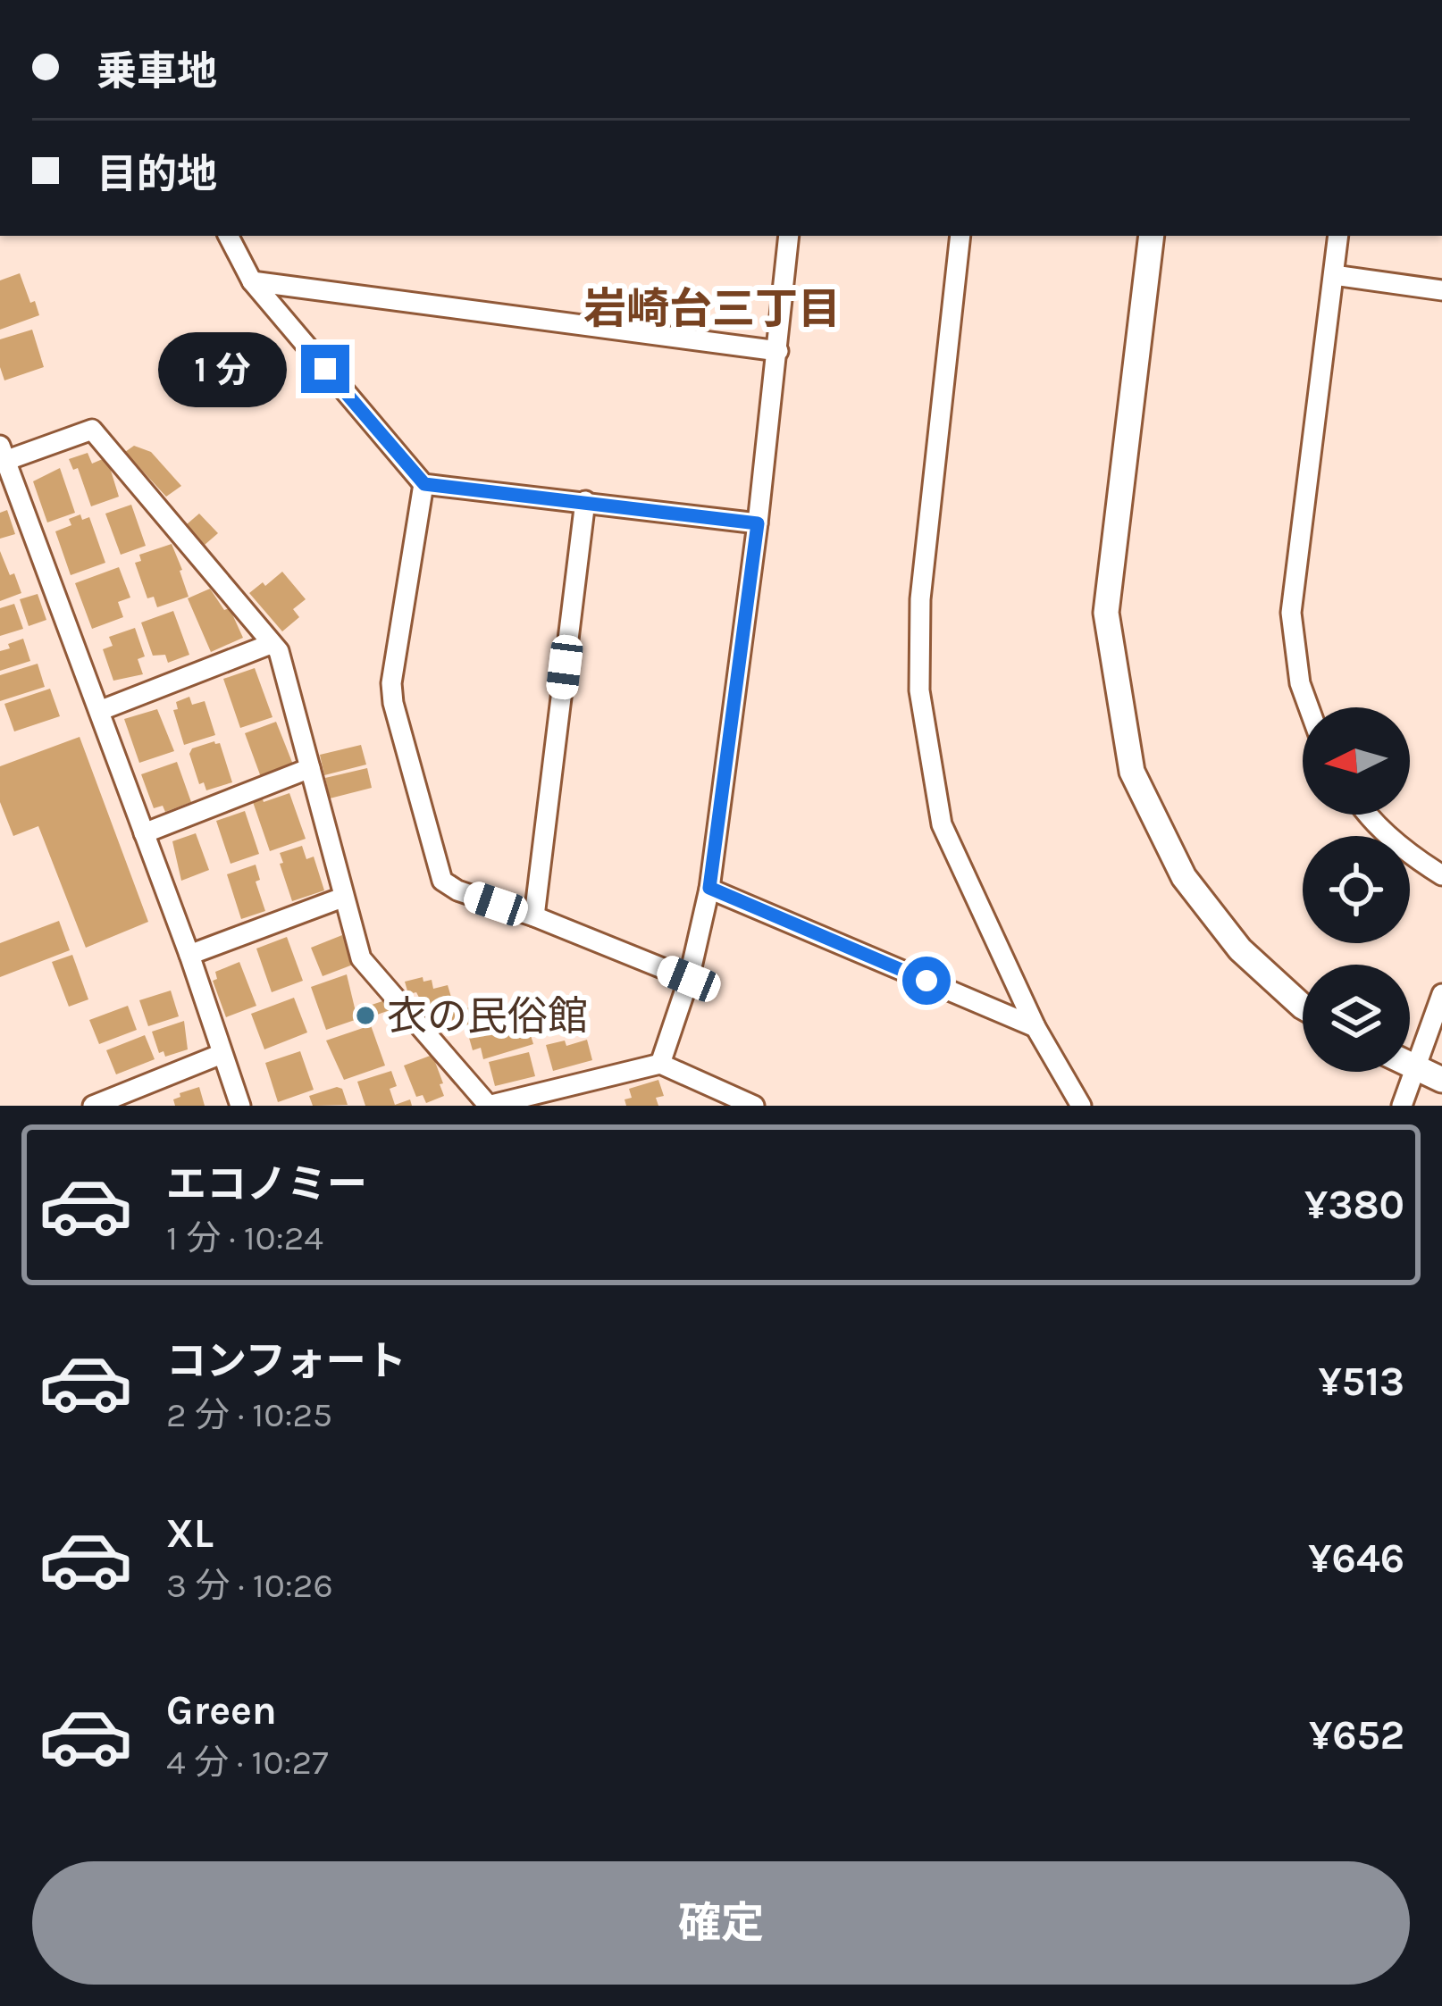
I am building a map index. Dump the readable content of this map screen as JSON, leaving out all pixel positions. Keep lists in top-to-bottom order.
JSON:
{
  "districts": ["岩崎台三丁目"],
  "places": ["衣の民俗館"],
  "north": "left",
  "page": {
    "banner": ["乗車地", "目的地"],
    "bubble": "1 分",
    "list": [
      {
        "name": "エコノミー",
        "note": "1 分 · 10:24",
        "value": "¥380"
      },
      {
        "name": "コンフォート",
        "note": "2 分 · 10:25",
        "value": "¥513"
      },
      {
        "name": "XL",
        "note": "3 分 · 10:26",
        "value": "¥646"
      },
      {
        "name": "Green",
        "note": "4 分 · 10:27",
        "value": "¥652"
      }
    ],
    "buttons": "確定"
  }
}
